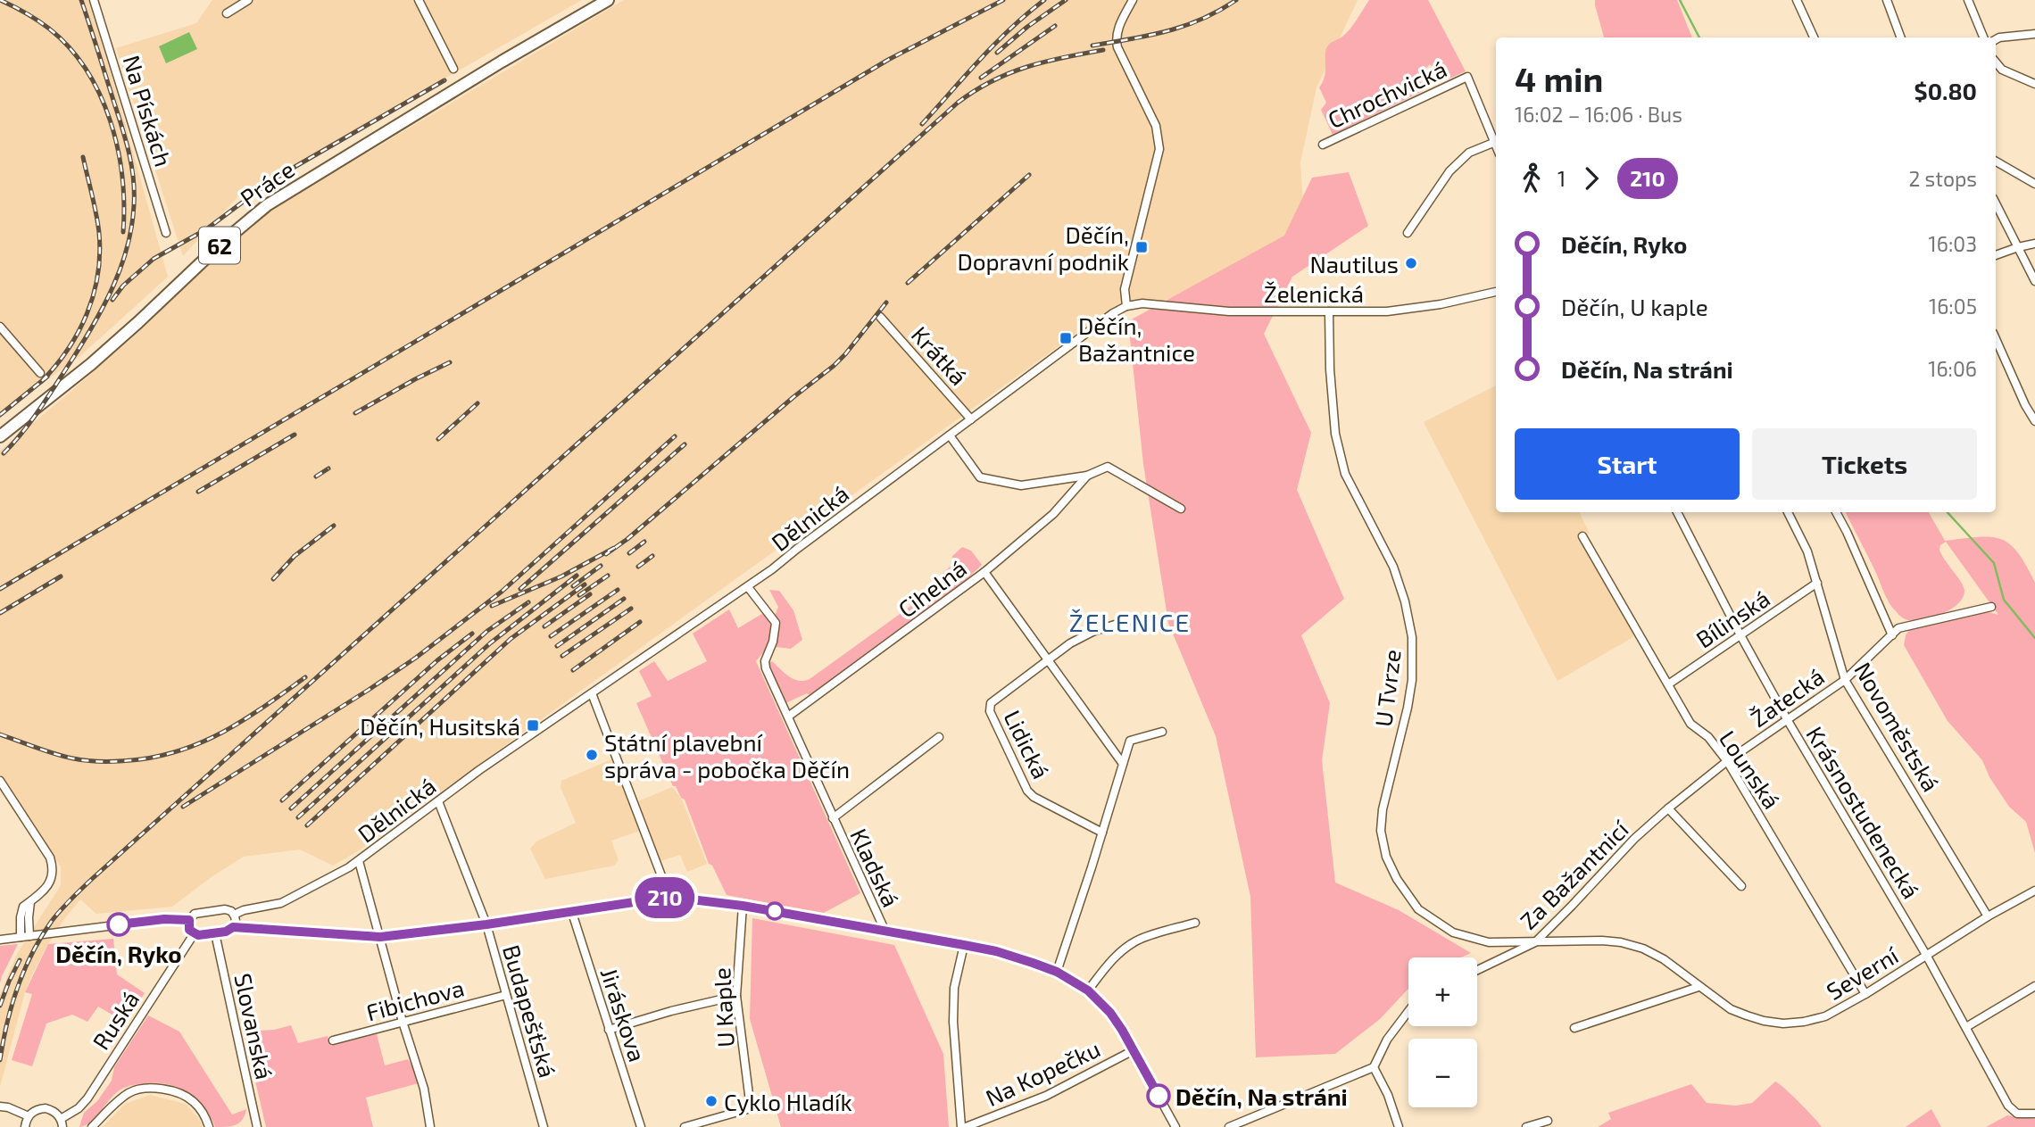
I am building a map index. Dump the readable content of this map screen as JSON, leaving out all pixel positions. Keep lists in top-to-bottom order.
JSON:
{
  "streets": {
    "main road": ["Práce", "62"],
    "street": [
      "Chrochvická",
      "Na Pískách",
      "Želenická",
      "Krátká",
      "Dělnická",
      "Cihelná",
      "Bílinská",
      "U Tvrze",
      "Žatecká",
      "Novoměstská",
      "Lidická",
      "Lounská",
      "Krásnostudenecká",
      "Kladská",
      "Za Bažantnicí",
      "Severní",
      "Fibichova",
      "U Kaple",
      "Budapešťská",
      "Jiráskova",
      "Ruská",
      "Slovanská",
      "Na Kopečku"
    ]
  },
  "crossings": [
    ["Želenická", "Dělnická"],
    ["Želenická", "U Tvrze"],
    ["Krátká", "Dělnická"],
    ["Dělnická", "Kladská"],
    ["Dělnická", "Budapešťská"],
    ["Cihelná", "Kladská"],
    ["Bílinská", "Novoměstská"],
    ["Bílinská", "Lounská"],
    ["Bílinská", "Krásnostudenecká"],
    ["U Tvrze", "Za Bažantnicí"],
    ["U Tvrze", "Severní"],
    ["Žatecká", "Novoměstská"],
    ["Žatecká", "Lounská"],
    ["Žatecká", "Krásnostudenecká"],
    ["Žatecká", "Za Bažantnicí"],
    ["Novoměstská", "Severní"],
    ["Lounská", "Za Bažantnicí"],
    ["Lounská", "Severní"],
    ["Krásnostudenecká", "Severní"],
    ["Fibichova", "Budapešťská"]
  ],
  "districts": ["ŽELENICE"],
  "places": {
    "transit": ["Děčín, Dopravní podnik", "Děčín, Bažantnice", "Děčín, Husitská"],
    "other": [
      "Nautilus",
      "Státní plavební správa - pobočka Děčín",
      "Děčín, Ryko",
      "Děčín, Na stráni",
      "Cyklo Hladík"
    ]
  },
  "lines": ["bus line 210"],
  "page": {
    "on_map": "210",
    "heading": ["4 min", "16:02 – 16:06 · Bus", "$0.80"],
    "legs": ["1", "210", "2 stops"],
    "list": [
      {
        "name": "Děčín, Ryko",
        "value": "16:03"
      },
      {
        "name": "Děčín, U kaple",
        "value": "16:05"
      },
      {
        "name": "Děčín, Na stráni",
        "value": "16:06"
      }
    ],
    "buttons": ["Start", "Tickets"],
    "map_buttons": ["+", "−"]
  }
}
